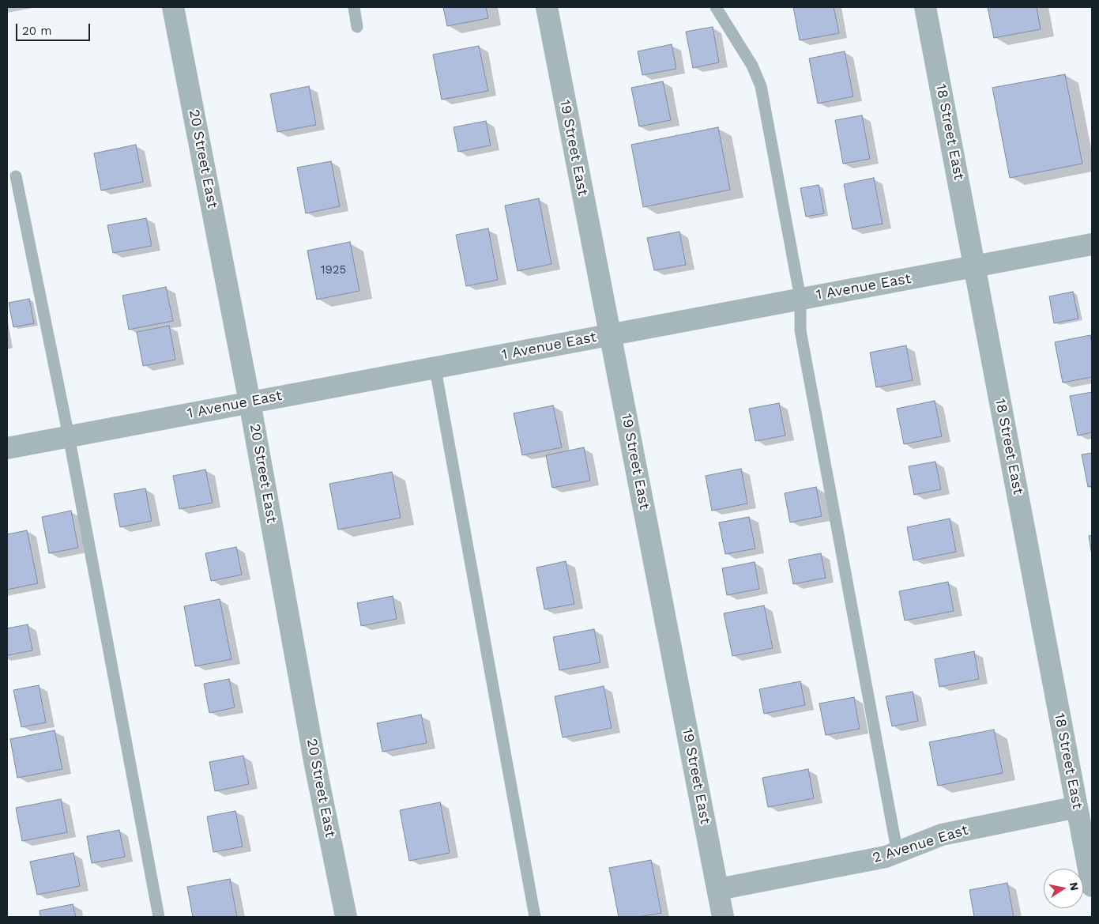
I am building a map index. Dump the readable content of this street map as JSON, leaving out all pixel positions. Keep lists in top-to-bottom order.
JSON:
{
  "streets": {
    "street": [
      "18 Street East",
      "19 Street East",
      "20 Street East",
      "1 Avenue East",
      "2 Avenue East"
    ]
  },
  "crossings": [
    ["18 Street East", "1 Avenue East"],
    ["18 Street East", "2 Avenue East"],
    ["19 Street East", "1 Avenue East"],
    ["19 Street East", "2 Avenue East"],
    ["20 Street East", "1 Avenue East"]
  ],
  "house_numbers": ["1925"],
  "scale_bar": "20 m",
  "north": "right"
}
